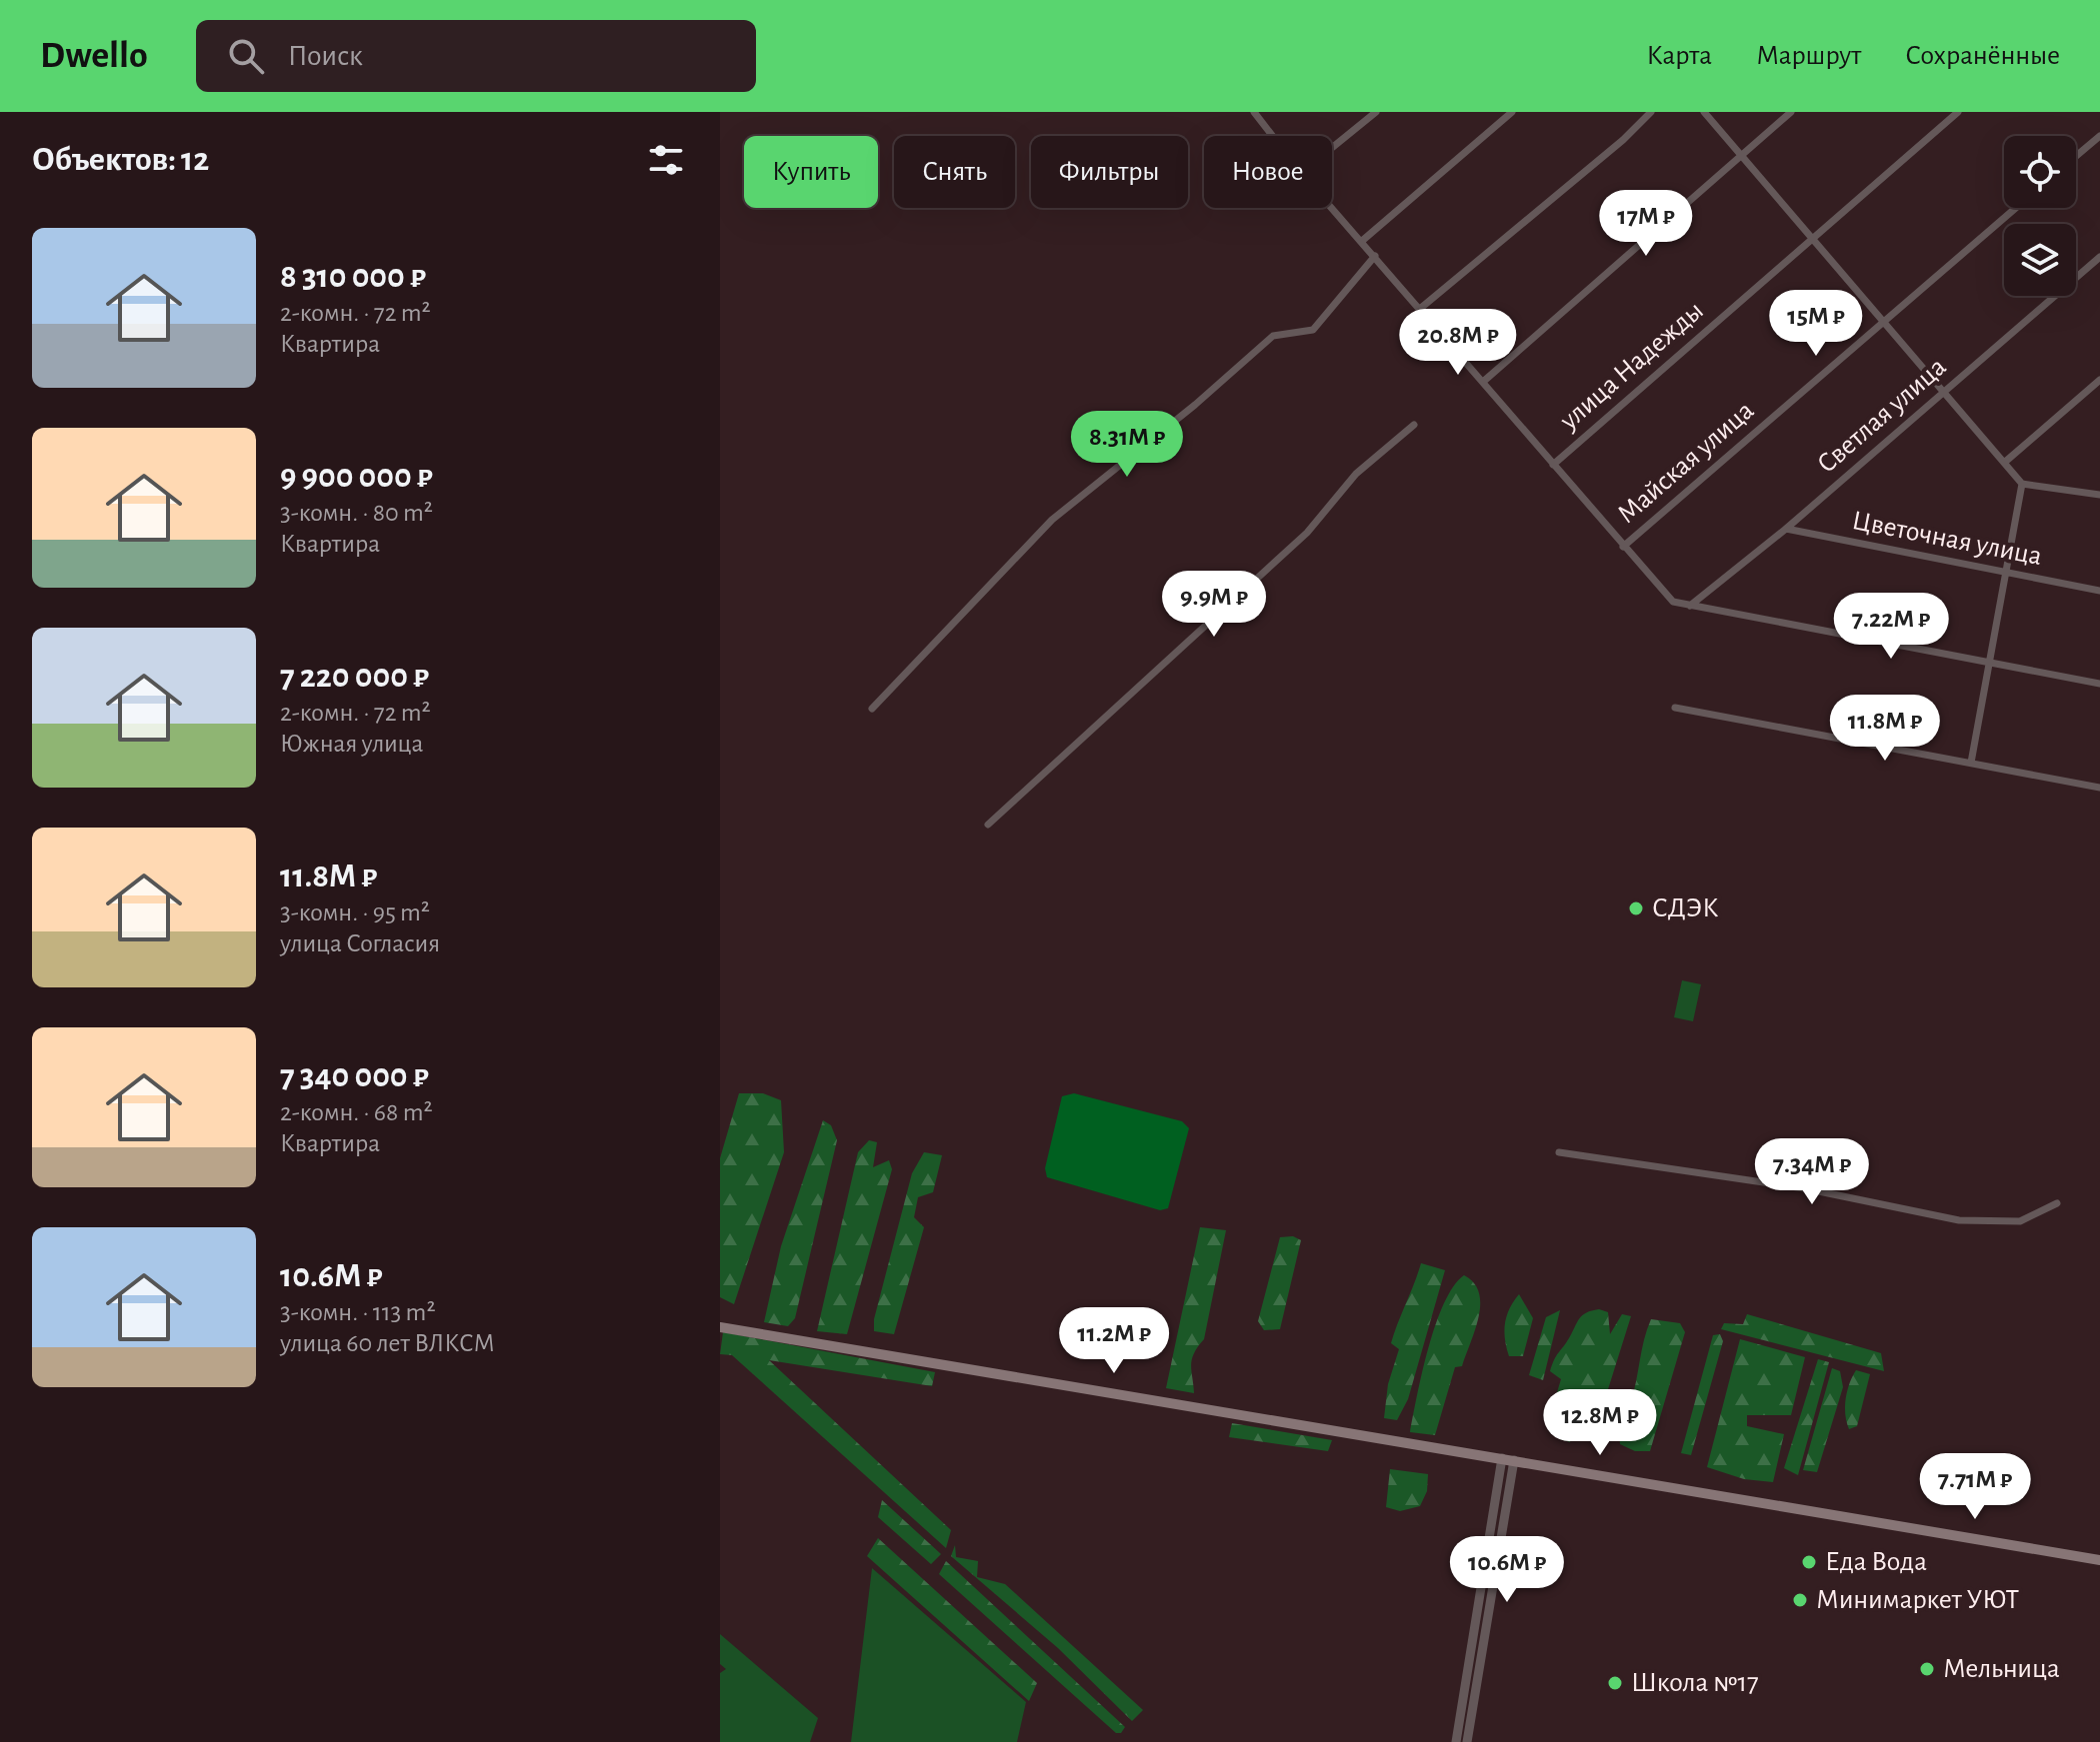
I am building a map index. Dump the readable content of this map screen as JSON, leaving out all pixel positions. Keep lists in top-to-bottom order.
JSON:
{
  "streets": {
    "street": [
      "улица Надежды",
      "Светлая улица",
      "Майская улица",
      "Цветочная улица"
    ]
  },
  "crossings": [
    ["Светлая улица", "Цветочная улица"]
  ],
  "places": [
    "СДЭК",
    "Еда Вода",
    "Минимаркет УЮТ",
    "Мельница",
    "Школа №17"
  ],
  "page": {
    "header": "Dwello",
    "search": "Поиск",
    "nav": ["Карта", "Маршрут", "Сохранённые"],
    "heading": "Объектов: 12",
    "chip": [
      "Купить",
      "Снять",
      "Фильтры",
      "Новое"
    ],
    "price": [
      "17M ₽",
      "15M ₽",
      "20.8M ₽",
      "8.31M ₽",
      "9.9M ₽",
      "7.22M ₽",
      "11.8M ₽",
      "7.34M ₽",
      "11.2M ₽",
      "12.8M ₽",
      "7.71M ₽",
      "10.6M ₽"
    ],
    "list": [
      {
        "name": "8 310 000 ₽",
        "note": "2-комн. · 72 m² · Квартира"
      },
      {
        "name": "9 900 000 ₽",
        "note": "3-комн. · 80 m² · Квартира"
      },
      {
        "name": "7 220 000 ₽",
        "note": "2-комн. · 72 m² · Южная улица"
      },
      {
        "name": "11.8M ₽",
        "note": "3-комн. · 95 m² · улица Согласия"
      },
      {
        "name": "7 340 000 ₽",
        "note": "2-комн. · 68 m² · Квартира"
      },
      {
        "name": "10.6M ₽",
        "note": "3-комн. · 113 m² · улица 60 лет ВЛКСМ"
      }
    ]
  }
}
